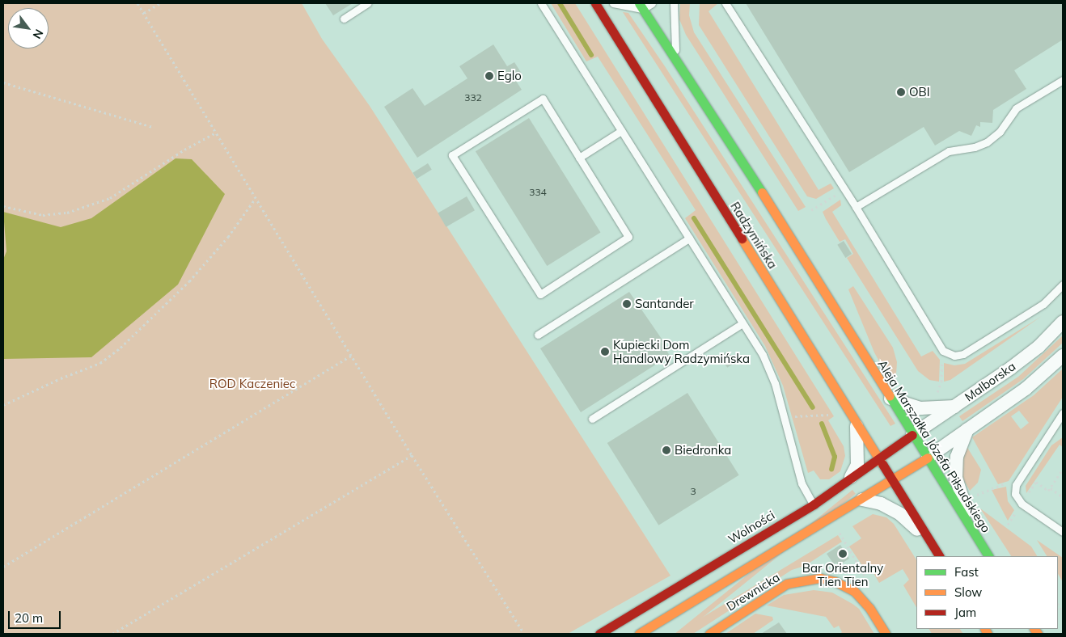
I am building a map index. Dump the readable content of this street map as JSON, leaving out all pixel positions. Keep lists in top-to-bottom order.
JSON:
{
  "streets": {
    "main road": [
      "Radzymińska",
      "Aleja Marszałka Józefa Piłsudskiego",
      "Wolności",
      "Drewnicka"
    ],
    "street": ["Malborska"]
  },
  "crossings": [
    ["Radzymińska", "Wolności"],
    ["Malborska", "Aleja Marszałka Józefa Piłsudskiego"],
    ["Malborska", "Wolności"],
    ["Aleja Marszałka Józefa Piłsudskiego", "Wolności"]
  ],
  "parks": ["ROD Kaczeniec"],
  "places": [
    "Eglo",
    "OBI",
    "Santander",
    "Kupiecki Dom Handlowy Radzymińska",
    "Biedronka",
    "Bar Orientalny Tien Tien"
  ],
  "house_numbers": ["332", "334", "3"],
  "legend": ["Fast", "Slow", "Jam"],
  "scale_bar": "20 m",
  "north": "bottom right"
}
